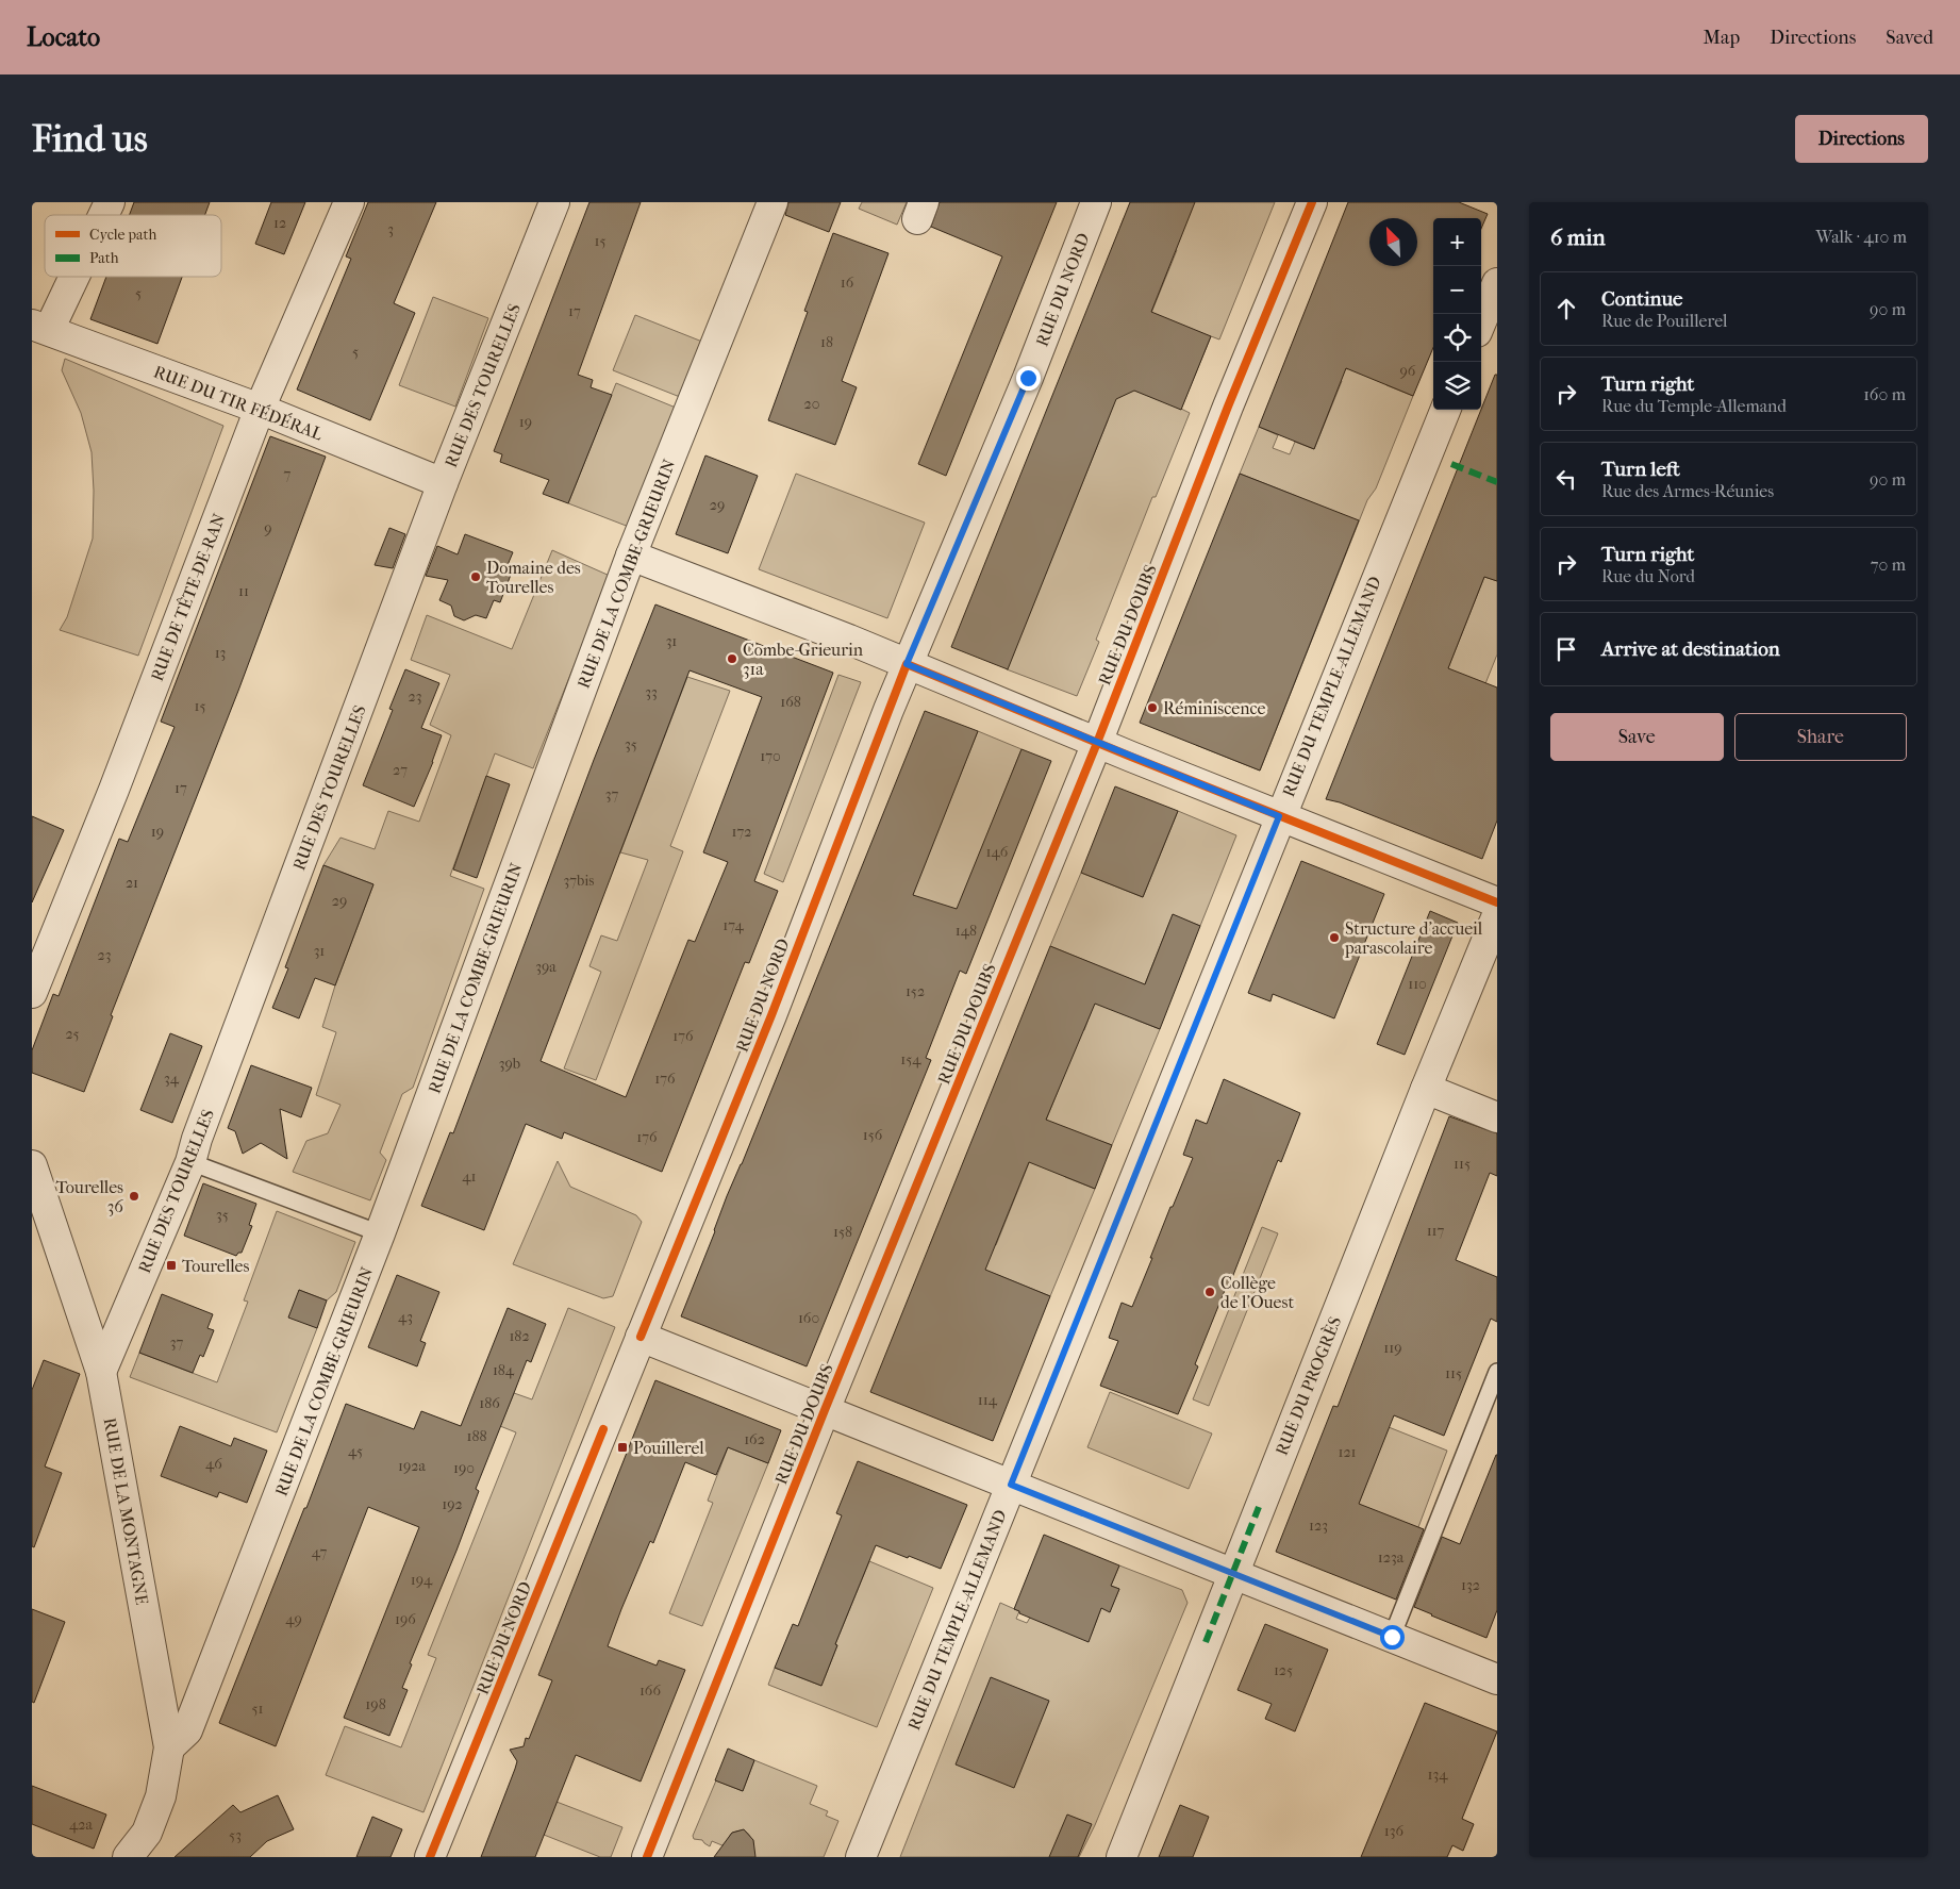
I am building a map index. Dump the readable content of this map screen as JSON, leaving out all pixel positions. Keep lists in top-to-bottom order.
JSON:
{
  "streets": {
    "street": [
      "RUE DU NORD",
      "RUE DES TOURELLES",
      "RUE DU TIR FÉDÉRAL",
      "RUE DE LA COMBE-GRIEURIN",
      "RUE DE TÊTE-DE-RAN",
      "RUE DU DOUBS",
      "RUE DU TEMPLE-ALLEMAND",
      "RUE DU PROGRÈS",
      "RUE DE LA MONTAGNE"
    ]
  },
  "crossings": [
    ["RUE DES TOURELLES", "RUE DU TIR FÉDÉRAL"],
    ["RUE DES TOURELLES", "RUE DE LA MONTAGNE"],
    ["RUE DU TIR FÉDÉRAL", "RUE DE TÊTE-DE-RAN"],
    ["RUE DE LA COMBE-GRIEURIN", "RUE DE LA MONTAGNE"]
  ],
  "places": {
    "other": [
      "Domaine des Tourelles",
      "Combe-Grieurin 31a",
      "Réminiscence",
      "Structure d'accueil parascolaire",
      "Tourelles 36",
      "Collège de l'Ouest"
    ],
    "transit": ["Tourelles", "Pouillerel"]
  },
  "house_numbers": [
    "12",
    "3",
    "15",
    "16",
    "5",
    "17",
    "18",
    "5",
    "96",
    "20",
    "19",
    "7",
    "29",
    "9",
    "11",
    "31",
    "13",
    "33",
    "23",
    "168",
    "15",
    "35",
    "170",
    "27",
    "17",
    "37",
    "19",
    "172",
    "146",
    "37bis",
    "21",
    "29",
    "174",
    "148",
    "31",
    "23",
    "39a",
    "110",
    "152",
    "25",
    "176",
    "154",
    "39b",
    "34",
    "176",
    "156",
    "176",
    "115",
    "41",
    "35",
    "117",
    "158",
    "43",
    "160",
    "182",
    "37",
    "119",
    "184",
    "115",
    "114",
    "186",
    "188",
    "162",
    "45",
    "121",
    "46",
    "192a",
    "190",
    "192",
    "123",
    "47",
    "123a",
    "194",
    "132",
    "49",
    "196",
    "125",
    "166",
    "198",
    "51",
    "134",
    "42a",
    "136",
    "53"
  ],
  "legend": ["Cycle path", "Path"],
  "north": "top left",
  "page": {
    "header": "Locato",
    "nav": ["Map", "Directions", "Saved"],
    "buttons": [
      "Directions",
      ["Save", "Share"]
    ],
    "title": "Find us",
    "heading": ["6 min", "Walk · 410 m"],
    "map_buttons": ["+", "−"],
    "list": [
      ["Continue", "Rue de Pouillerel", "90 m"],
      ["Turn right", "Rue du Temple-Allemand", "160 m"],
      ["Turn left", "Rue des Armes-Réunies", "90 m"],
      ["Turn right", "Rue du Nord", "70 m"],
      "Arrive at destination"
    ]
  }
}
